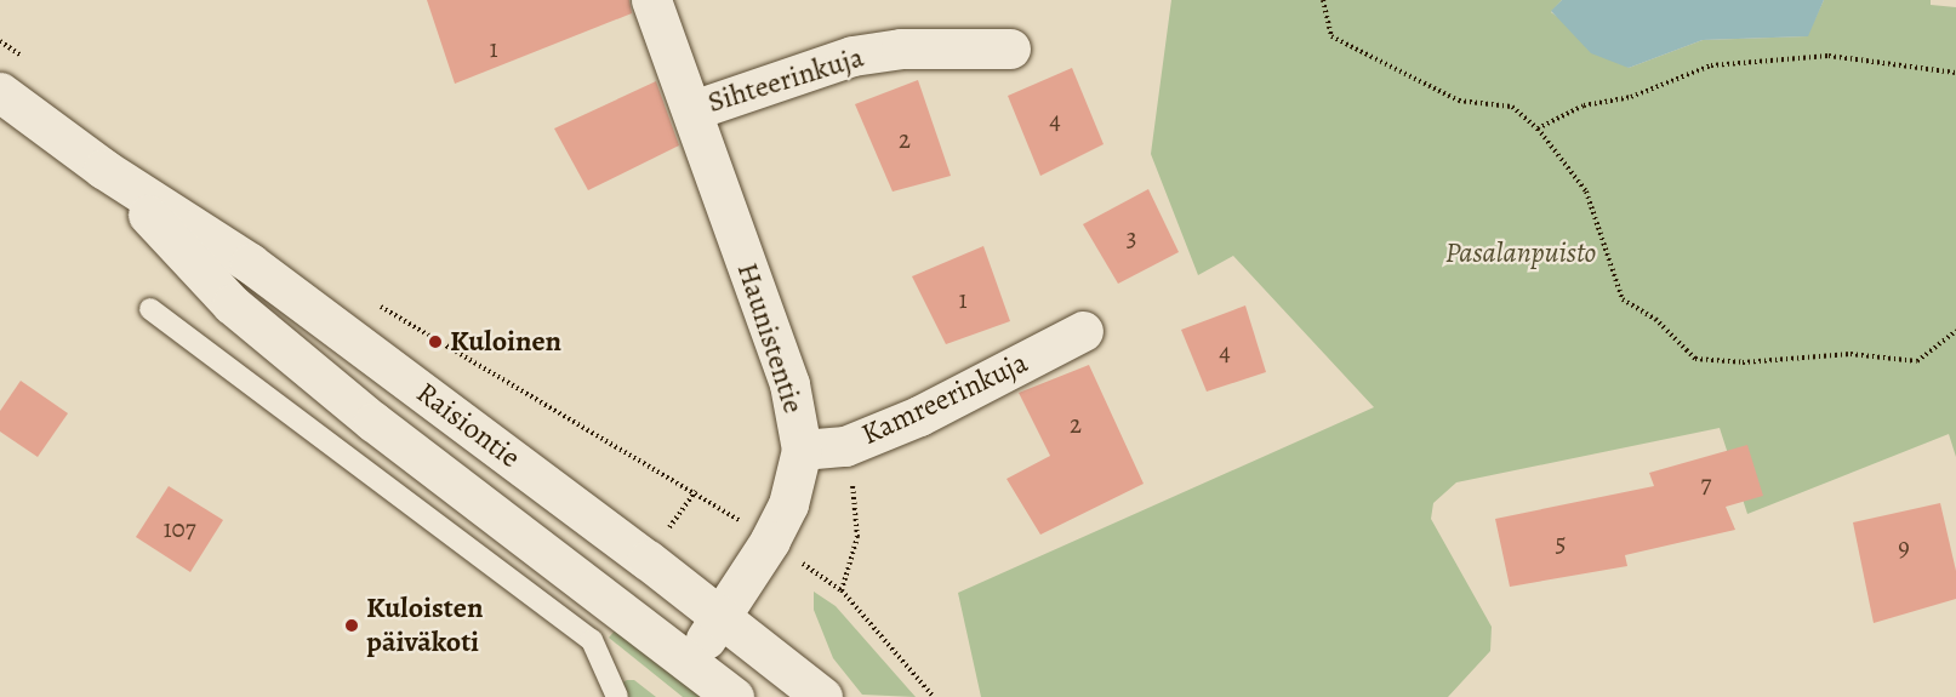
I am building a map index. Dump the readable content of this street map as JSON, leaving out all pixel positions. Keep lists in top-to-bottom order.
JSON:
{
  "streets": {
    "main road": [
      "Sihteerinkuja",
      "Haunistentie",
      "Kamreerinkuja",
      "Raisiontie"
    ]
  },
  "crossings": [
    ["Sihteerinkuja", "Haunistentie"],
    ["Haunistentie", "Kamreerinkuja"],
    ["Haunistentie", "Raisiontie"]
  ],
  "parks": ["Pasalanpuisto"],
  "places": ["Kuloinen", "Kuloisten päiväkoti"],
  "house_numbers": [
    "1",
    "4",
    "2",
    "3",
    "1",
    "4",
    "2",
    "7",
    "107",
    "5",
    "9"
  ]
}
